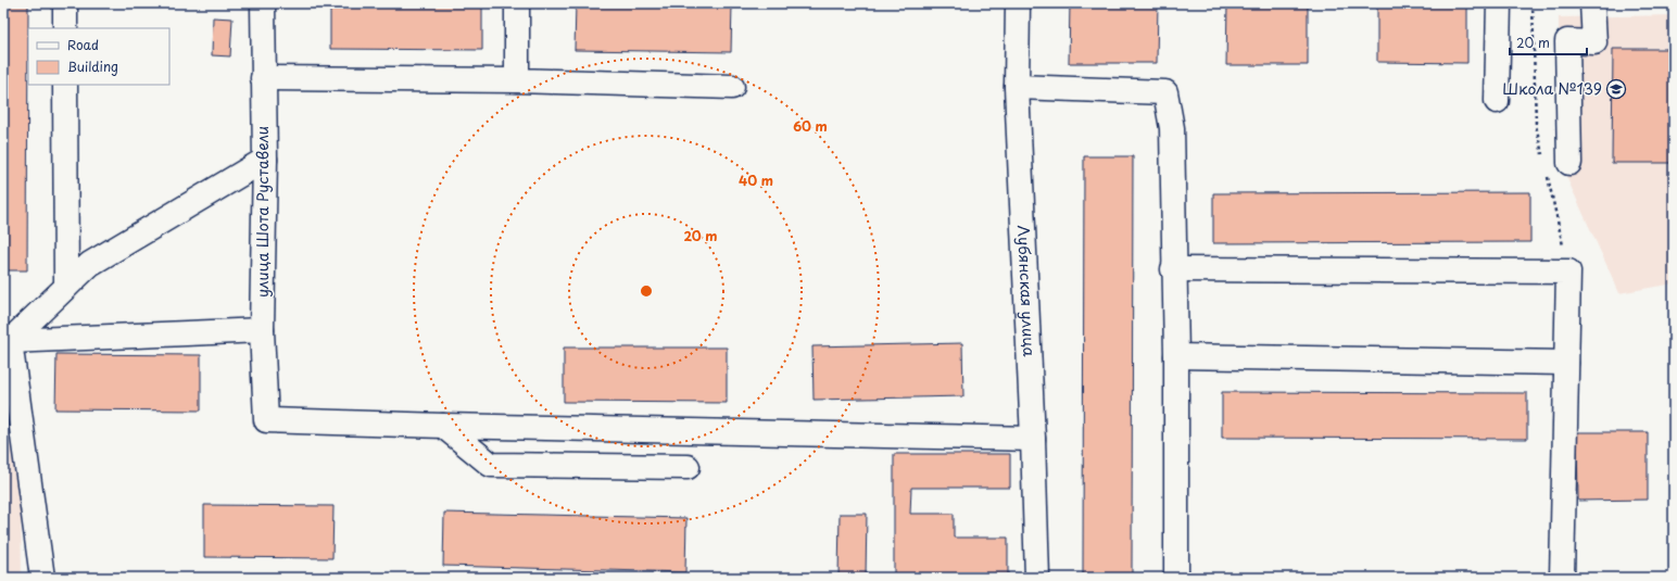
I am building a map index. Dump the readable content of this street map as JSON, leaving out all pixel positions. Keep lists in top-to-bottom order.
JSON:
{
  "streets": {
    "street": ["улица Шота Руставели", "Лубянская улица"]
  },
  "places": {
    "school or university": ["Школа №139"]
  },
  "legend": ["Road", "Building"],
  "scale_bar": "20 m",
  "rings": ["60 m", "40 m", "20 m"]
}
